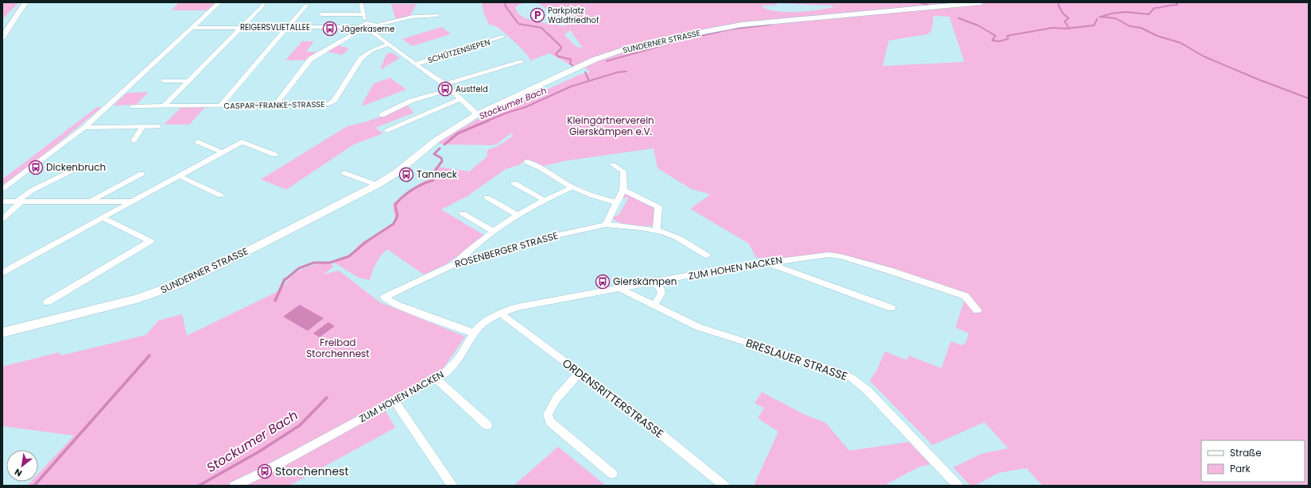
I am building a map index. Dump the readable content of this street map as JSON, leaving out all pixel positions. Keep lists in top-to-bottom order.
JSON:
{
  "streets": {
    "main road": ["SUNDERNER STRASSE"],
    "street": [
      "REIGERSVLIETALLEE",
      "SCHÜTZENSIEPEN",
      "CASPAR-FRANKE-STRASSE",
      "ROSENBERGER STRASSE",
      "ZUM HOHEN NACKEN",
      "BRESLAUER STRASSE",
      "ORDENSRITTERSTRASSE"
    ]
  },
  "crossings": [
    ["ROSENBERGER STRASSE", "ZUM HOHEN NACKEN"],
    ["ZUM HOHEN NACKEN", "BRESLAUER STRASSE"],
    ["ZUM HOHEN NACKEN", "ORDENSRITTERSTRASSE"]
  ],
  "water": ["Stockumer Bach"],
  "parks": ["Kleingärtnerverein Gierskämpen e.V.", "Freibad Storchennest"],
  "places": {
    "parking": ["Parkplatz Waldfriedhof"],
    "bus stop": [
      "Jägerkaserne",
      "Austfeld",
      "Dickenbruch",
      "Tanneck",
      "Gierskämpen",
      "Storchennest"
    ]
  },
  "legend": ["Straße", "Park"],
  "north": "bottom left"
}
